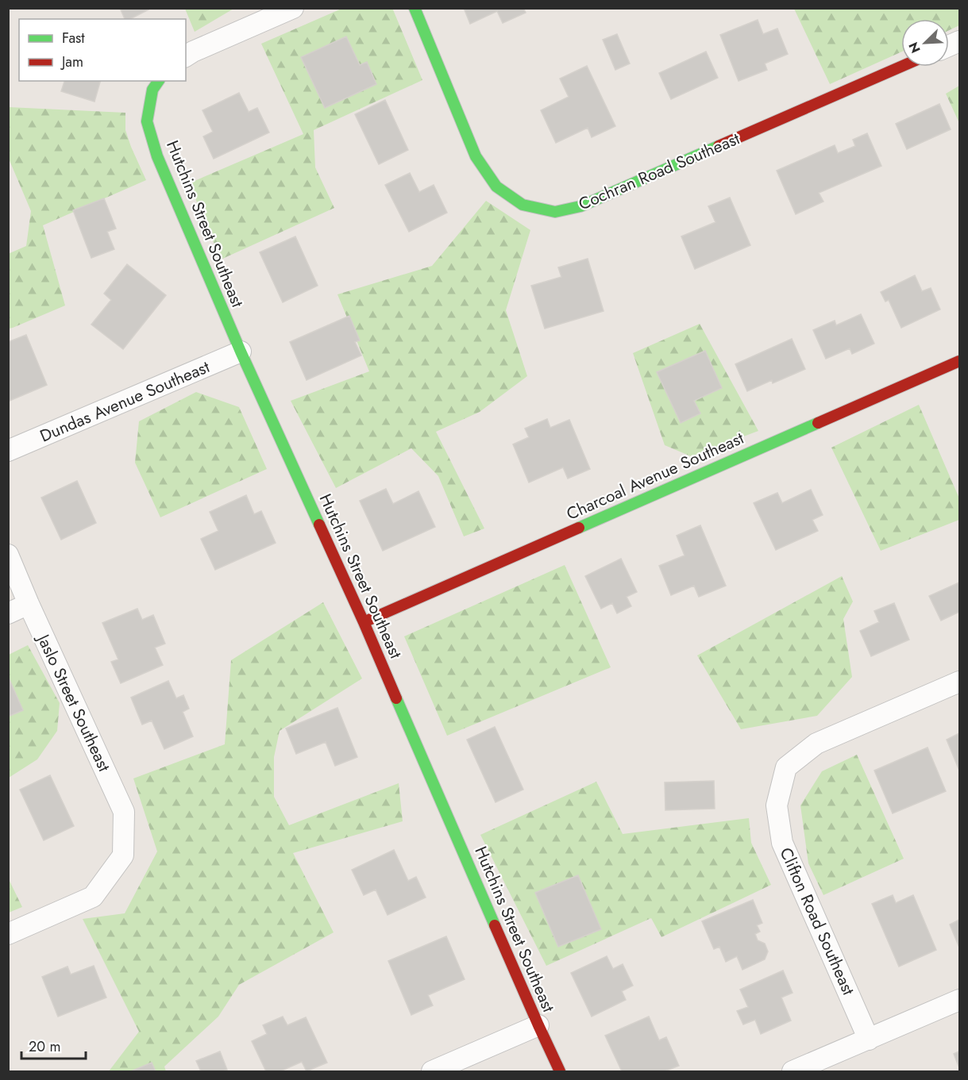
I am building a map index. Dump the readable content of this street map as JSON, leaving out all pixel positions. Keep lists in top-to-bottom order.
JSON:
{
  "streets": {
    "street": [
      "Cochran Road Southeast",
      "Hutchins Street Southeast",
      "Dundas Avenue Southeast",
      "Charcoal Avenue Southeast",
      "Jaslo Street Southeast",
      "Clifton Road Southeast"
    ]
  },
  "crossings": [
    ["Hutchins Street Southeast", "Dundas Avenue Southeast"],
    ["Hutchins Street Southeast", "Charcoal Avenue Southeast"]
  ],
  "legend": ["Fast", "Jam"],
  "scale_bar": "20 m",
  "north": "bottom left"
}
